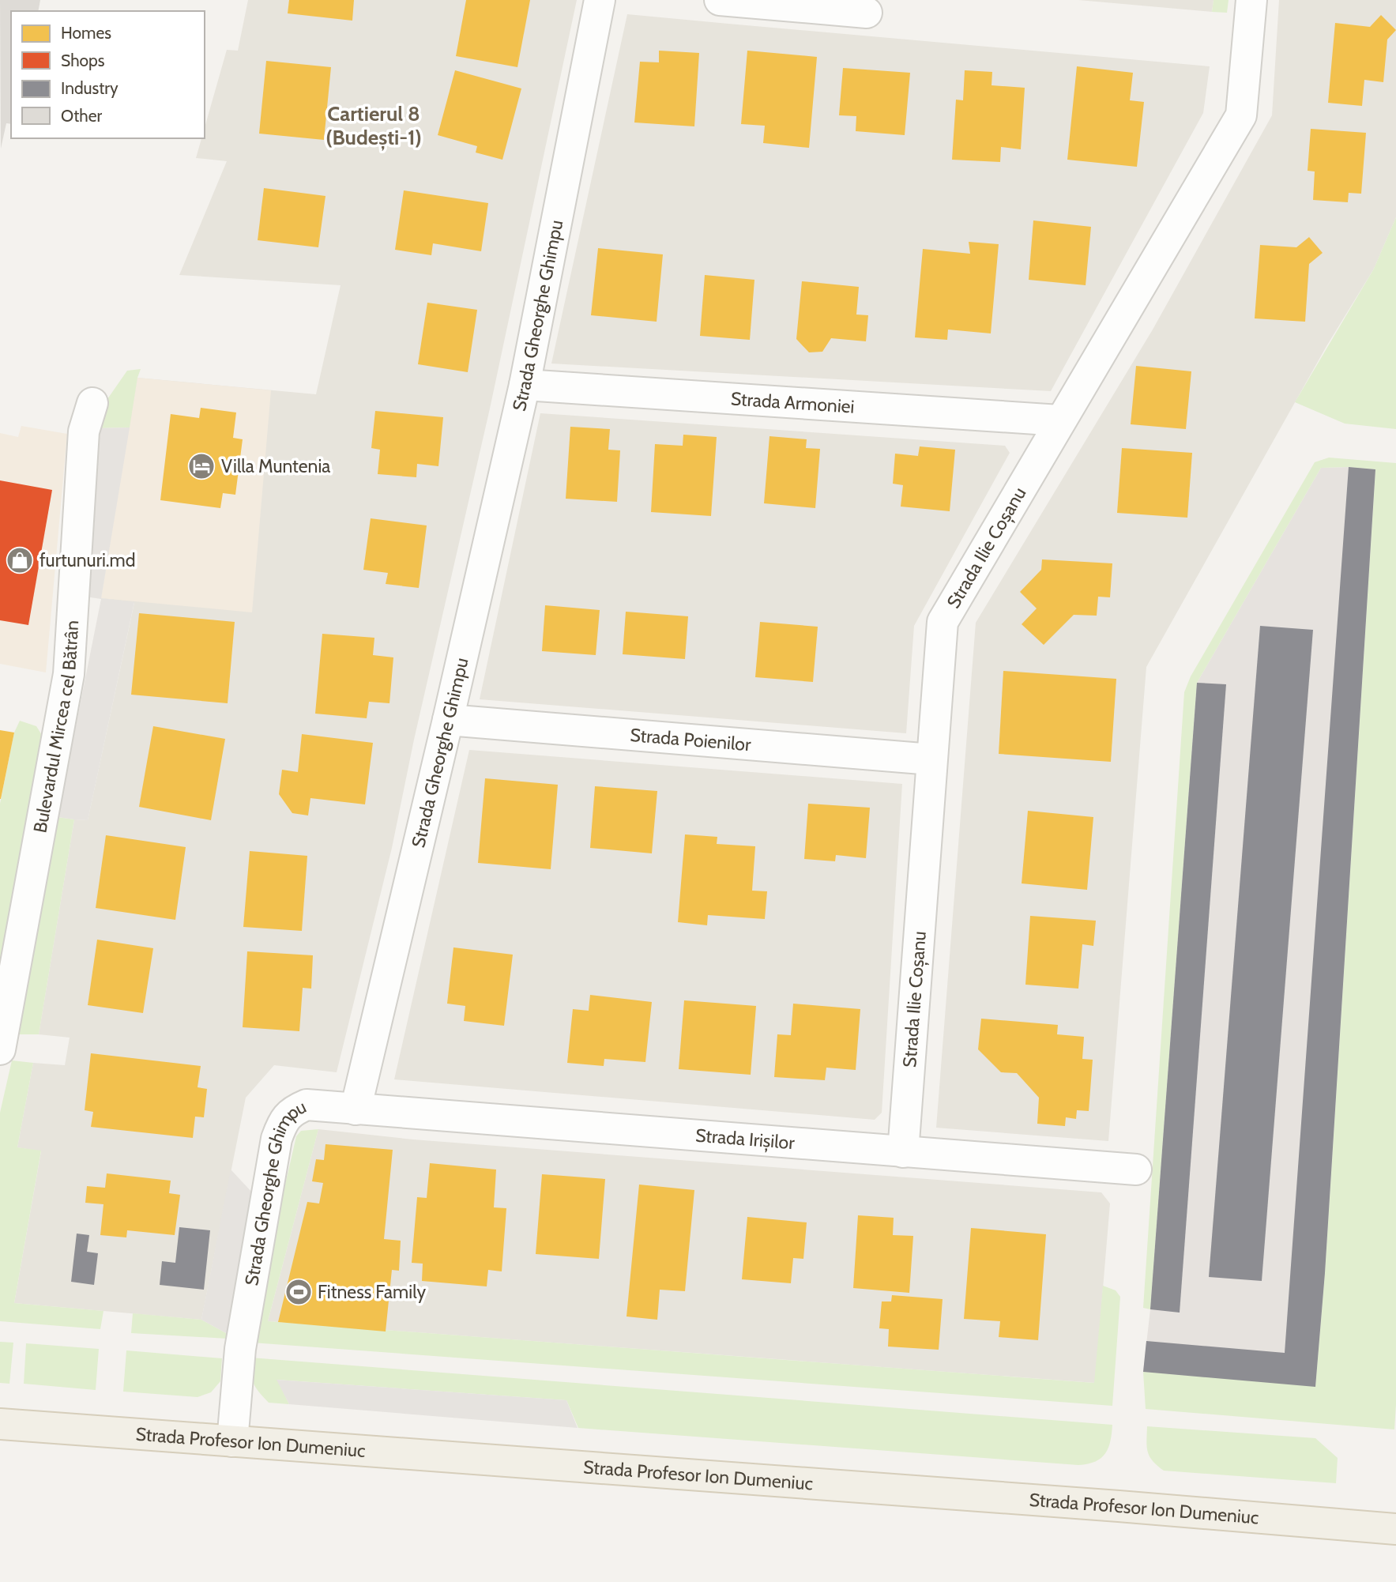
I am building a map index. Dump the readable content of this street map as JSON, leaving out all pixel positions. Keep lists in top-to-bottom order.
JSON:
{
  "streets": {
    "main road": ["Strada Profesor Ion Dumeniuc"],
    "street": [
      "Strada Gheorghe Ghimpu",
      "Strada Armoniei",
      "Strada Ilie Coșanu",
      "Bulevardul Mircea cel Bătrân",
      "Strada Poienilor",
      "Strada Irișilor"
    ]
  },
  "crossings": [
    ["Strada Gheorghe Ghimpu", "Strada Armoniei"],
    ["Strada Gheorghe Ghimpu", "Strada Poienilor"],
    ["Strada Gheorghe Ghimpu", "Strada Irișilor"],
    ["Strada Gheorghe Ghimpu", "Strada Profesor Ion Dumeniuc"],
    ["Strada Armoniei", "Strada Ilie Coșanu"],
    ["Strada Ilie Coșanu", "Strada Poienilor"],
    ["Strada Ilie Coșanu", "Strada Irișilor"]
  ],
  "districts": ["Cartierul 8 (Budești-1)"],
  "places": {
    "hotel": ["Villa Muntenia"],
    "shop": ["furtunuri.md"],
    "sports": ["Fitness Family"]
  },
  "legend": [
    "Homes",
    "Shops",
    "Industry",
    "Other"
  ]
}
